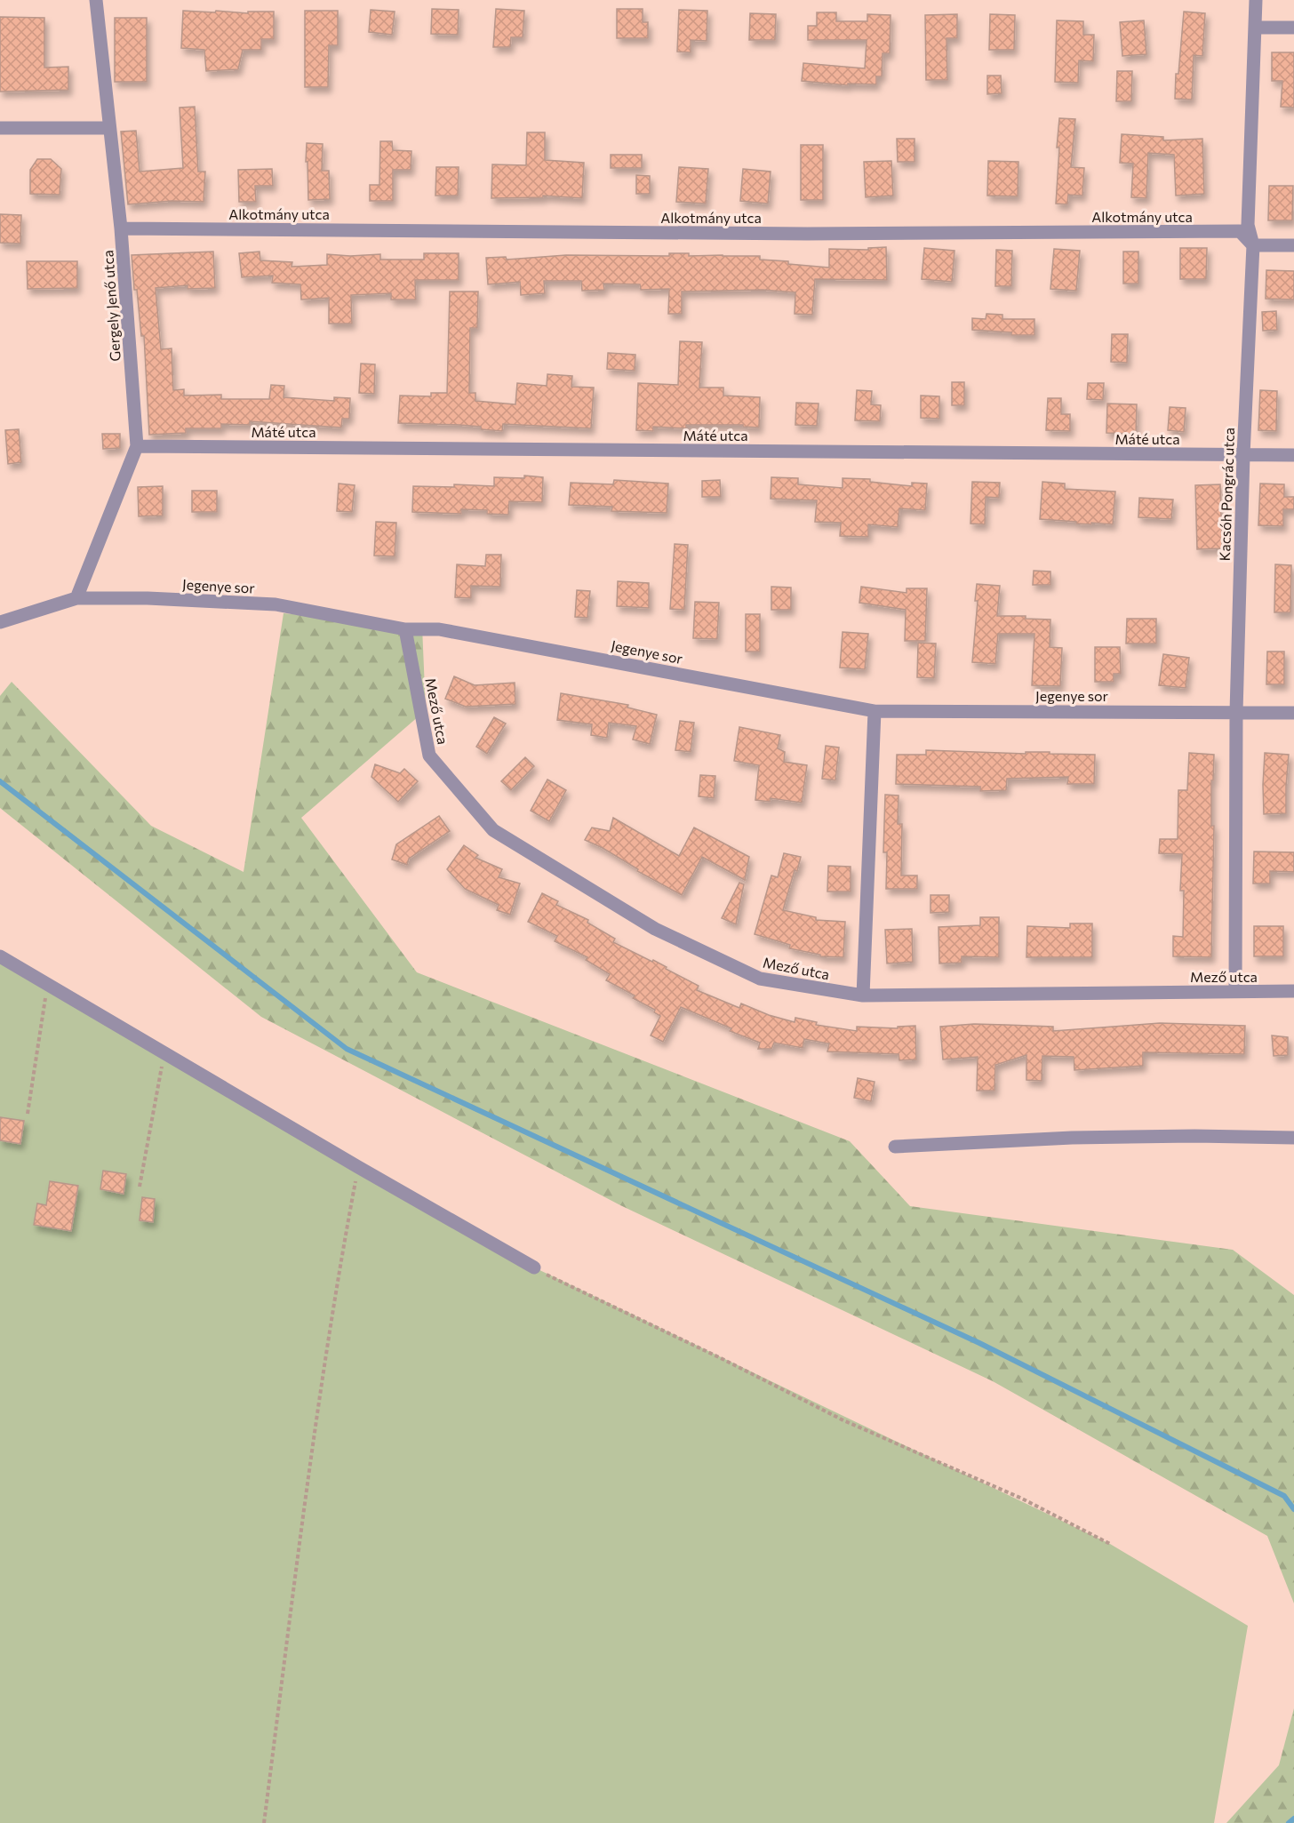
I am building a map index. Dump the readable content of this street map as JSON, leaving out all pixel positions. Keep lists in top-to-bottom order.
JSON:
{
  "streets": {
    "street": [
      "Alkotmány utca",
      "Gergely Jenő utca",
      "Máté utca",
      "Kacsóh Pongrác utca",
      "Jegenye sor",
      "Mező utca"
    ]
  },
  "crossings": [
    ["Alkotmány utca", "Gergely Jenő utca"],
    ["Alkotmány utca", "Kacsóh Pongrác utca"],
    ["Gergely Jenő utca", "Máté utca"],
    ["Gergely Jenő utca", "Jegenye sor"],
    ["Máté utca", "Kacsóh Pongrác utca"],
    ["Kacsóh Pongrác utca", "Jegenye sor"],
    ["Kacsóh Pongrác utca", "Mező utca"],
    ["Jegenye sor", "Mező utca"]
  ]
}
